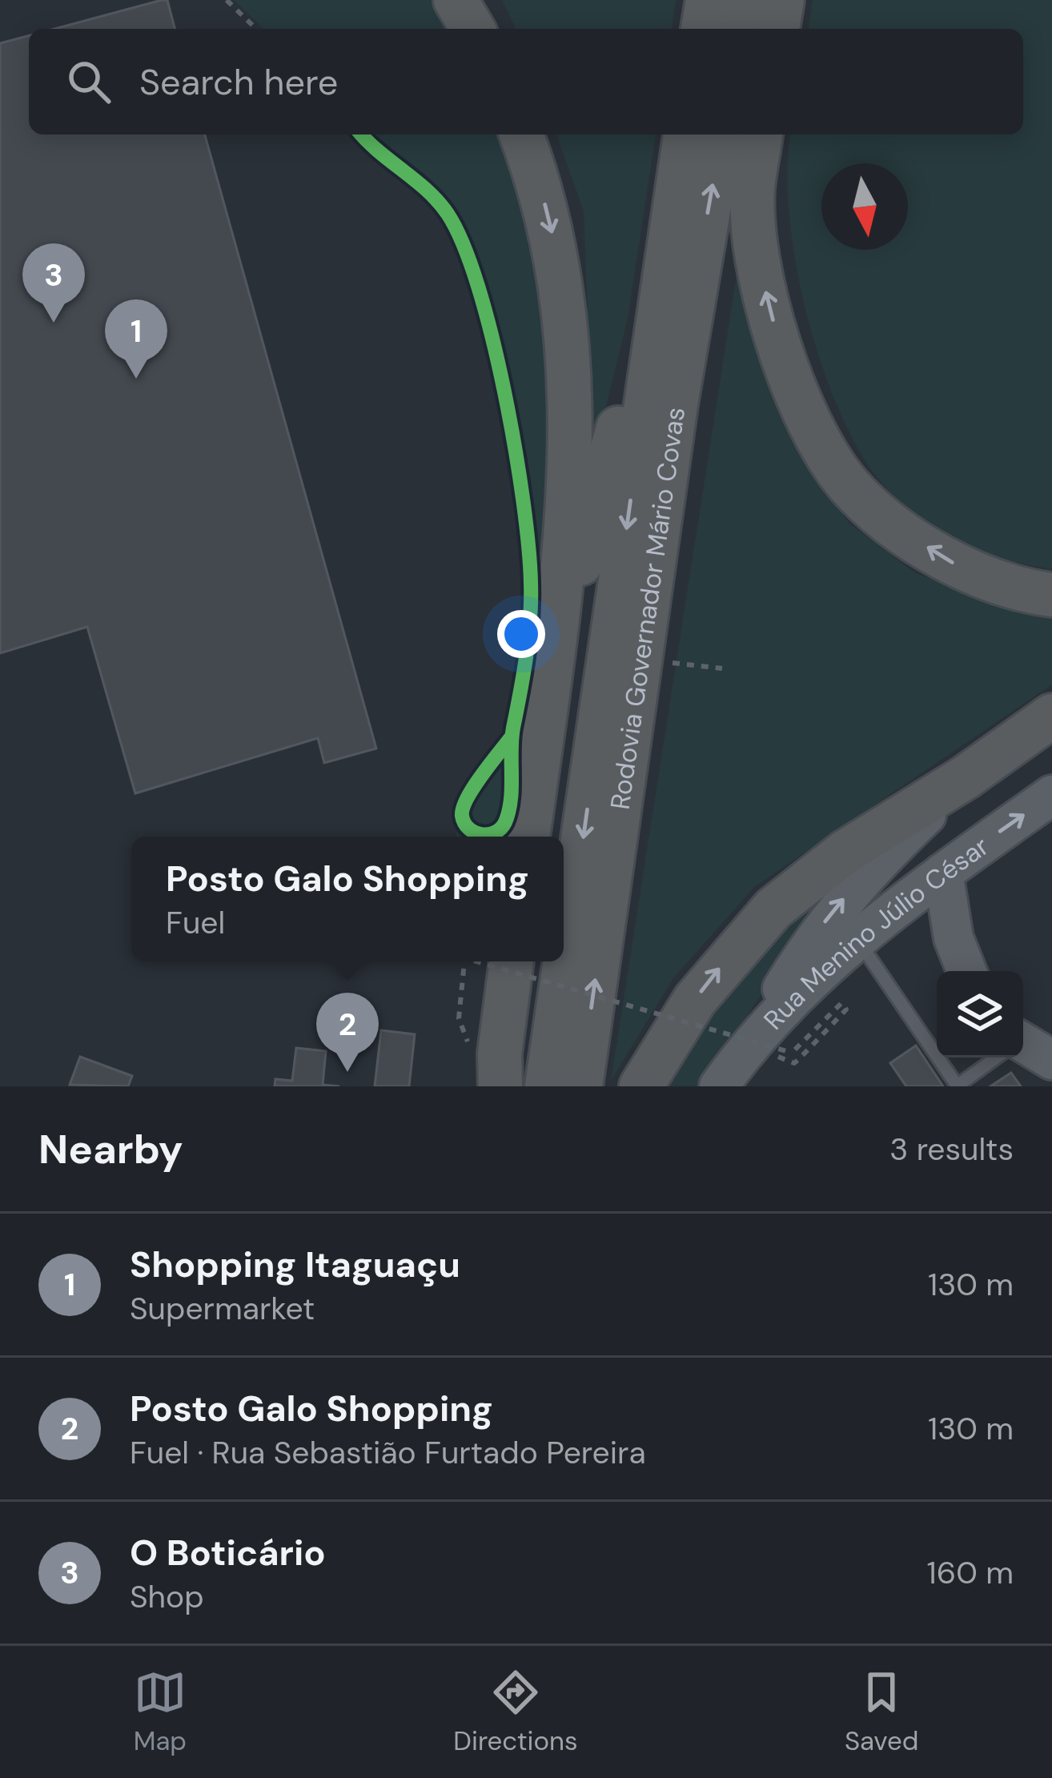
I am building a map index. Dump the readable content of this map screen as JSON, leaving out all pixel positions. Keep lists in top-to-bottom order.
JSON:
{
  "streets": {
    "highway": ["Rodovia Governador Mário Covas"],
    "main road": ["Rua Menino Júlio César"]
  },
  "north": "bottom",
  "page": {
    "search": "Search here",
    "pins": ["3", "1", "2"],
    "popup": ["Posto Galo Shopping", "Fuel"],
    "heading": ["Nearby", "3 results"],
    "list": [
      {
        "mark": "1",
        "name": "Shopping Itaguaçu",
        "note": "Supermarket",
        "value": "130 m"
      },
      {
        "mark": "2",
        "name": "Posto Galo Shopping",
        "note": "Fuel · Rua Sebastião Furtado Pereira",
        "value": "130 m"
      },
      {
        "mark": "3",
        "name": "O Boticário",
        "note": "Shop",
        "value": "160 m"
      }
    ],
    "nav": ["Map", "Directions", "Saved"]
  }
}
